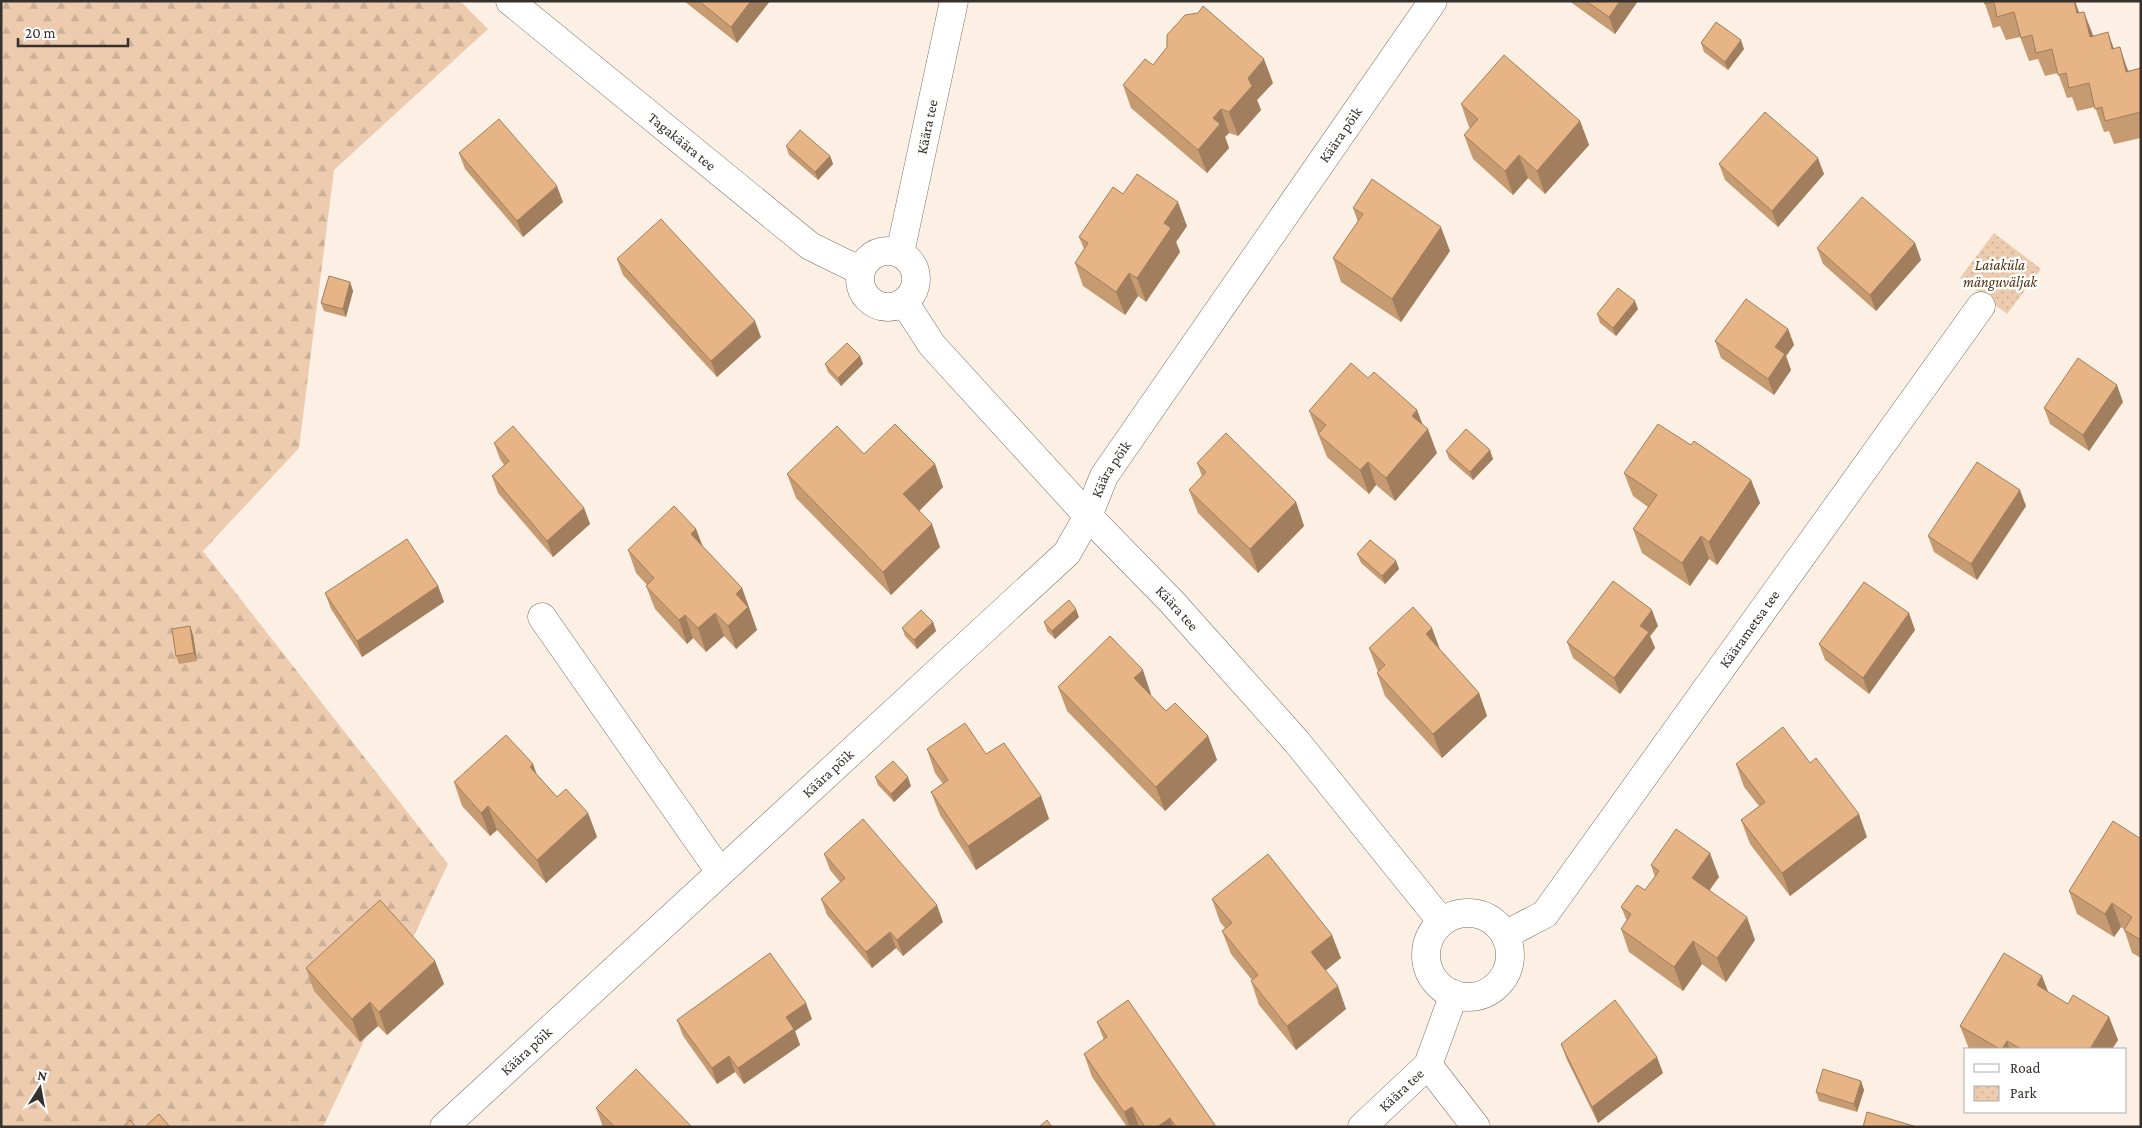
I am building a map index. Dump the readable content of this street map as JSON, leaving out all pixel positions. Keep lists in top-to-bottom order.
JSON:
{
  "streets": {
    "street": [
      "Käära tee",
      "Käära põik",
      "Tagakäära tee",
      "Käärametsa tee"
    ]
  },
  "crossings": [
    ["Käära tee", "Käära põik"],
    ["Käära tee", "Tagakäära tee"],
    ["Käära tee", "Käärametsa tee"]
  ],
  "parks": ["Laiaküla mänguväljak"],
  "legend": ["Road", "Park"],
  "scale_bar": "20 m",
  "north": "top"
}
